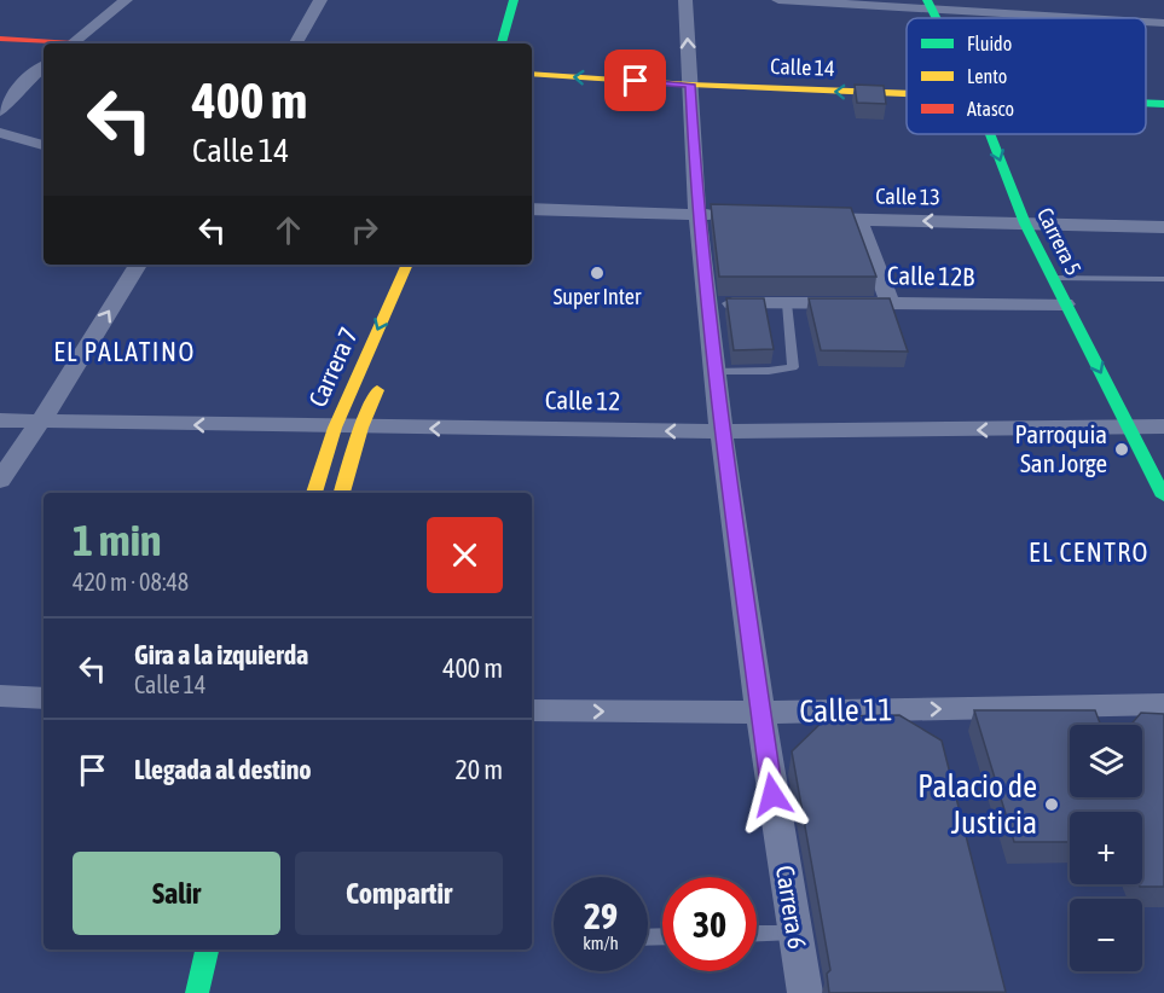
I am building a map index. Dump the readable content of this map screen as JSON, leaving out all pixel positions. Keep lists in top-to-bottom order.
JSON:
{
  "streets": {
    "main road": ["Calle 14", "Carrera 5", "Carrera 7"],
    "street": [
      "Calle 13",
      "Calle 12B",
      "Calle 12",
      "Calle 11",
      "Carrera 6"
    ]
  },
  "crossings": [
    ["Calle 14", "Carrera 6"],
    ["Calle 13", "Carrera 5"],
    ["Carrera 5", "Calle 12B"],
    ["Carrera 5", "Calle 12"],
    ["Calle 12B", "Carrera 6"],
    ["Carrera 7", "Calle 12"],
    ["Calle 12", "Carrera 6"],
    ["Calle 11", "Carrera 6"]
  ],
  "one_way": [
    "Calle 14",
    "Carrera 5",
    "Calle 12",
    "Calle 11"
  ],
  "districts": ["EL PALATINO", "EL CENTRO"],
  "places": ["Super Inter", "Parroquia San Jorge", "Palacio de Justicia"],
  "legend": ["Fluido", "Lento", "Atasco"],
  "page": {
    "turn": ["400 m", "Calle 14"],
    "heading": ["1 min", "420 m · 08:48"],
    "list": [
      {
        "name": "Gira a la izquierda",
        "note": "Calle 14",
        "value": "400 m"
      },
      {
        "name": "Llegada al destino",
        "value": "20 m"
      }
    ],
    "map_buttons": ["+", "−"],
    "buttons": ["Salir", "Compartir"],
    "speed": "29 km/h",
    "limit": "30"
  }
}
